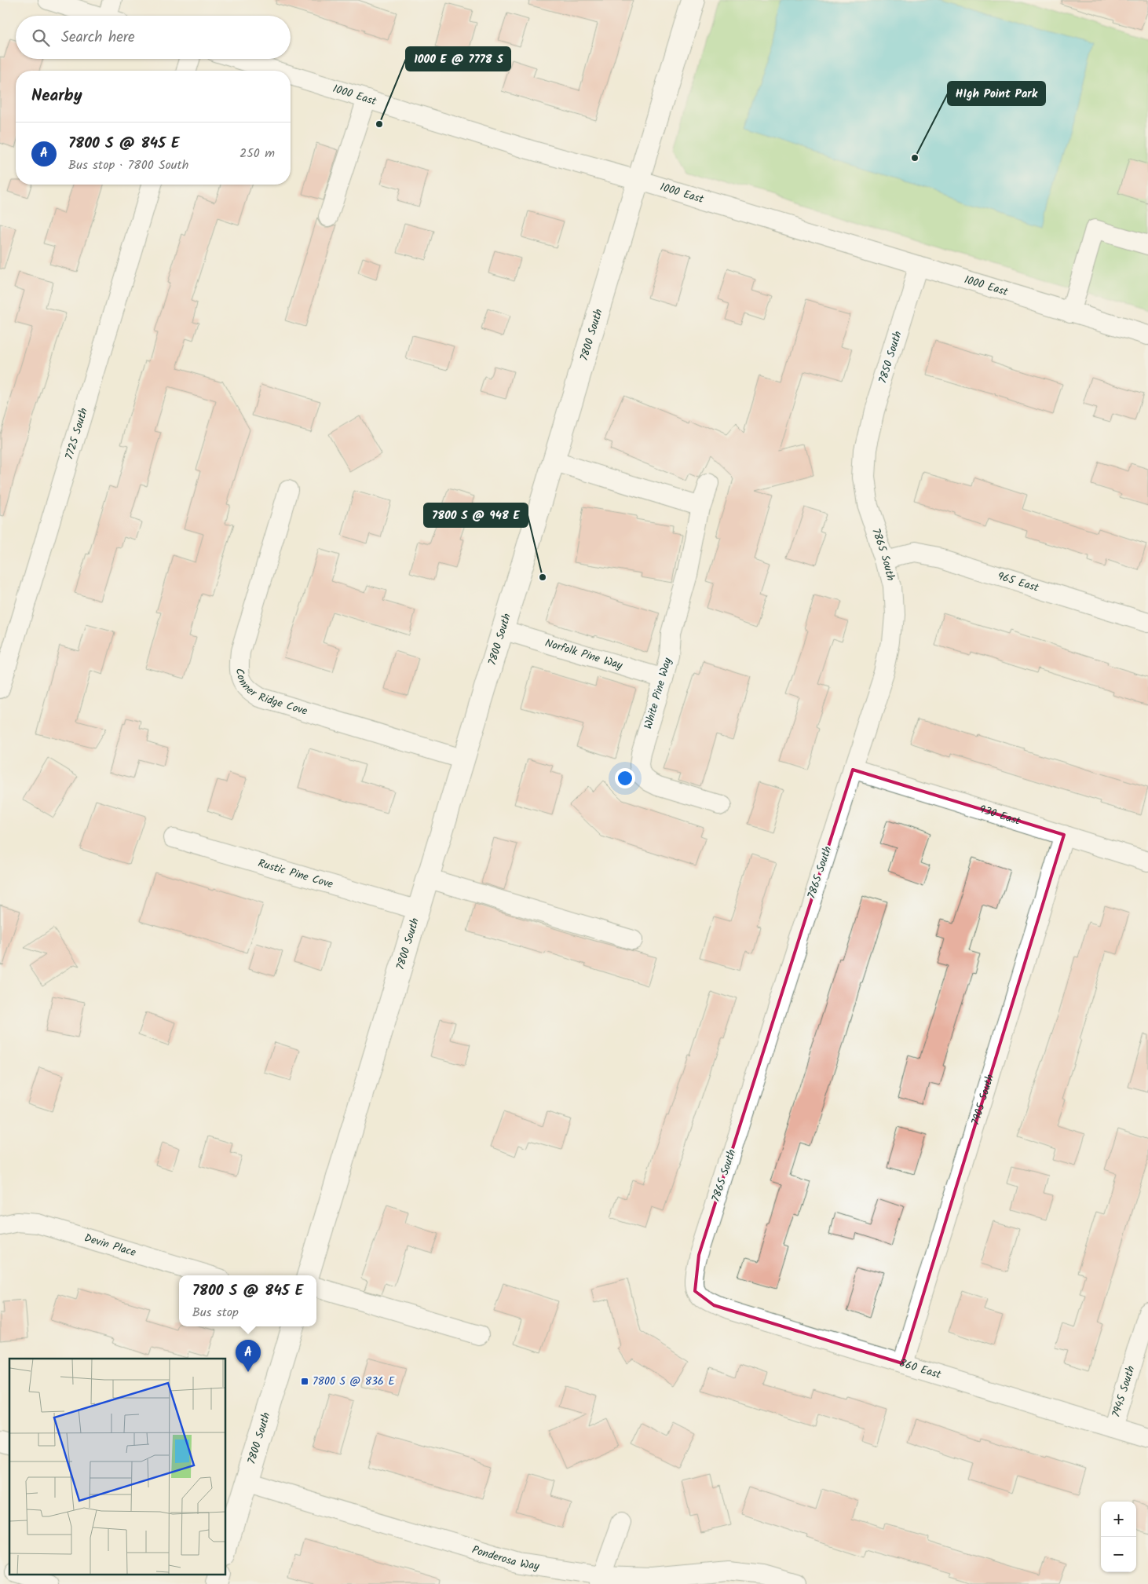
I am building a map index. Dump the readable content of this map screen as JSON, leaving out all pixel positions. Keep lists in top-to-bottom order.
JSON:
{
  "streets": {
    "main road": ["7800 South"],
    "street": [
      "1000 East",
      "7850 South",
      "7725 South",
      "7865 South",
      "965 East",
      "Norfolk Pine Way",
      "Conner Ridge Cove",
      "White Pine Way",
      "930 East",
      "Rustic Pine Cove",
      "7905 South",
      "Devin Place",
      "860 East",
      "7945 South",
      "Ponderosa Way"
    ]
  },
  "crossings": [
    ["1000 East", "7800 South"],
    ["1000 East", "7850 South"],
    ["7800 South", "Norfolk Pine Way"],
    ["7800 South", "Conner Ridge Cove"],
    ["7800 South", "Rustic Pine Cove"],
    ["7800 South", "Ponderosa Way"],
    ["7850 South", "7865 South"],
    ["7865 South", "965 East"],
    ["7865 South", "930 East"],
    ["7865 South", "860 East"],
    ["Norfolk Pine Way", "White Pine Way"],
    ["930 East", "7905 South"],
    ["7905 South", "860 East"],
    ["860 East", "7945 South"]
  ],
  "places": {
    "other": ["1000 E @ 7778 S", "HIgh Point Park", "7800 S @ 948 E"],
    "transit": ["7800 S @ 836 E"]
  },
  "page": {
    "search": "Search here",
    "heading": "Nearby",
    "list": [
      {
        "mark": "A",
        "name": "7800 S @ 845 E",
        "note": "Bus stop · 7800 South",
        "value": "250 m"
      }
    ],
    "popup": ["7800 S @ 845 E", "Bus stop"],
    "pins": "A",
    "map_buttons": ["+", "−"]
  }
}
